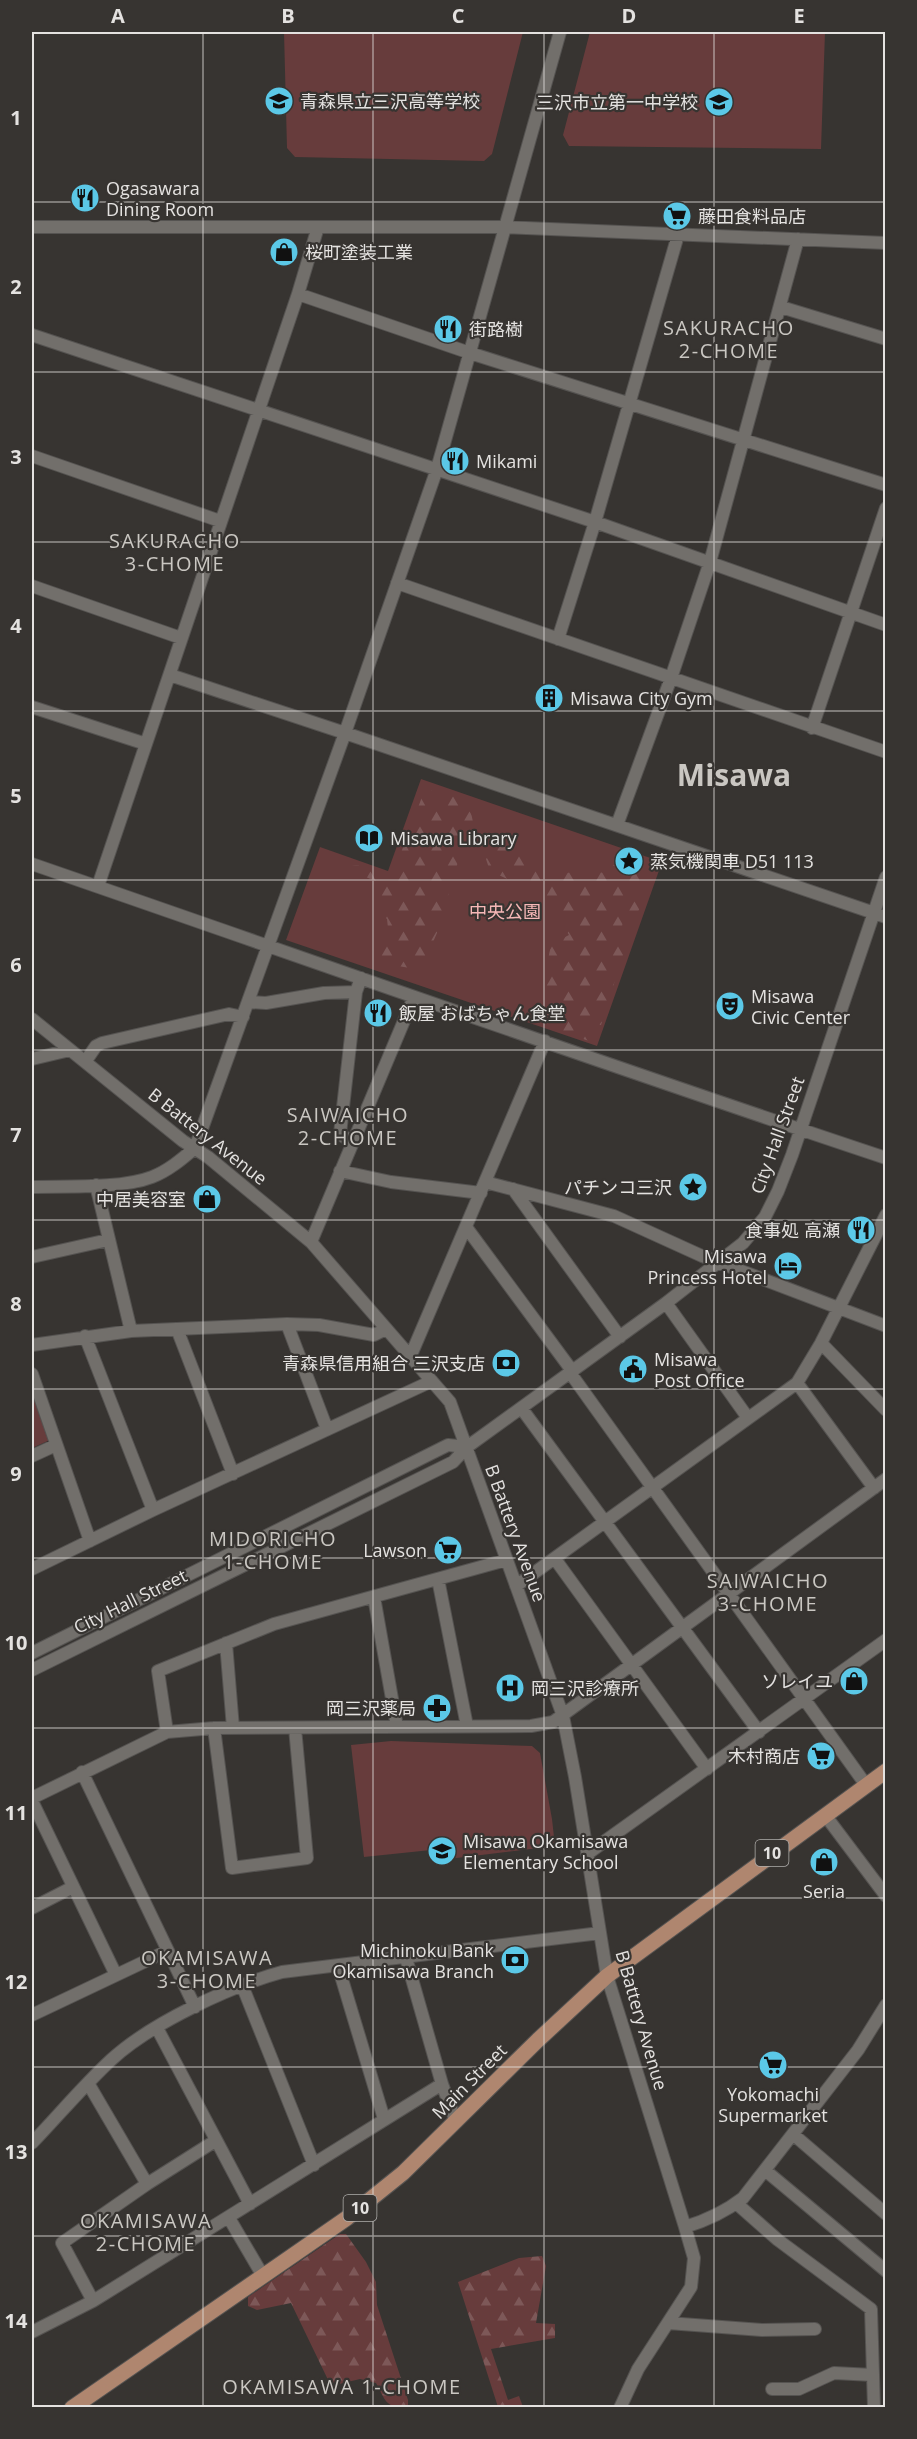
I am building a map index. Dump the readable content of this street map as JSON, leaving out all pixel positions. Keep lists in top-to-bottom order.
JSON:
{
  "streets": {
    "main road": ["10", "Main Street"],
    "street": ["City Hall Street", "B Battery Avenue"]
  },
  "crossings": [
    ["City Hall Street", "B Battery Avenue"],
    ["B Battery Avenue", "Main Street"]
  ],
  "districts": [
    "SAKURACHO 2-CHOME",
    "SAKURACHO 3-CHOME",
    "Misawa",
    "SAIWAICHO 2-CHOME",
    "MIDORICHO 1-CHOME",
    "SAIWAICHO 3-CHOME",
    "OKAMISAWA 3-CHOME",
    "OKAMISAWA 2-CHOME",
    "OKAMISAWA 1-CHOME"
  ],
  "parks": ["中央公園"],
  "places": {
    "school or university": ["青森県立三沢高等学校", "三沢市立第一中学校", "Misawa Okamisawa Elementary School"],
    "restaurant": [
      "Ogasawara Dining Room",
      "街路樹",
      "Mikami",
      "飯屋 おばちゃん食堂",
      "食事処 高瀬"
    ],
    "supermarket": [
      "藤田食料品店",
      "Lawson",
      "木村商店",
      "Yokomachi Supermarket"
    ],
    "shop": [
      "桜町塗装工業",
      "中居美容室",
      "ソレイユ",
      "Seria"
    ],
    "building": ["Misawa City Gym"],
    "library": ["Misawa Library"],
    "place": ["蒸気機関車 D51 113", "パチンコ三沢"],
    "theatre": ["Misawa Civic Center"],
    "hotel": ["Misawa Princess Hotel"],
    "bank": ["青森県信用組合 三沢支店", "Michinoku Bank Okamisawa Branch"],
    "public building": ["Misawa Post Office"],
    "hospital": ["岡三沢診療所"],
    "pharmacy": ["岡三沢薬局"]
  },
  "grid": {
    "columns": [
      "A",
      "B",
      "C",
      "D",
      "E"
    ],
    "rows": [
      "1",
      "2",
      "3",
      "4",
      "5",
      "6",
      "7",
      "8",
      "9",
      "10",
      "11",
      "12",
      "13",
      "14"
    ]
  }
}
